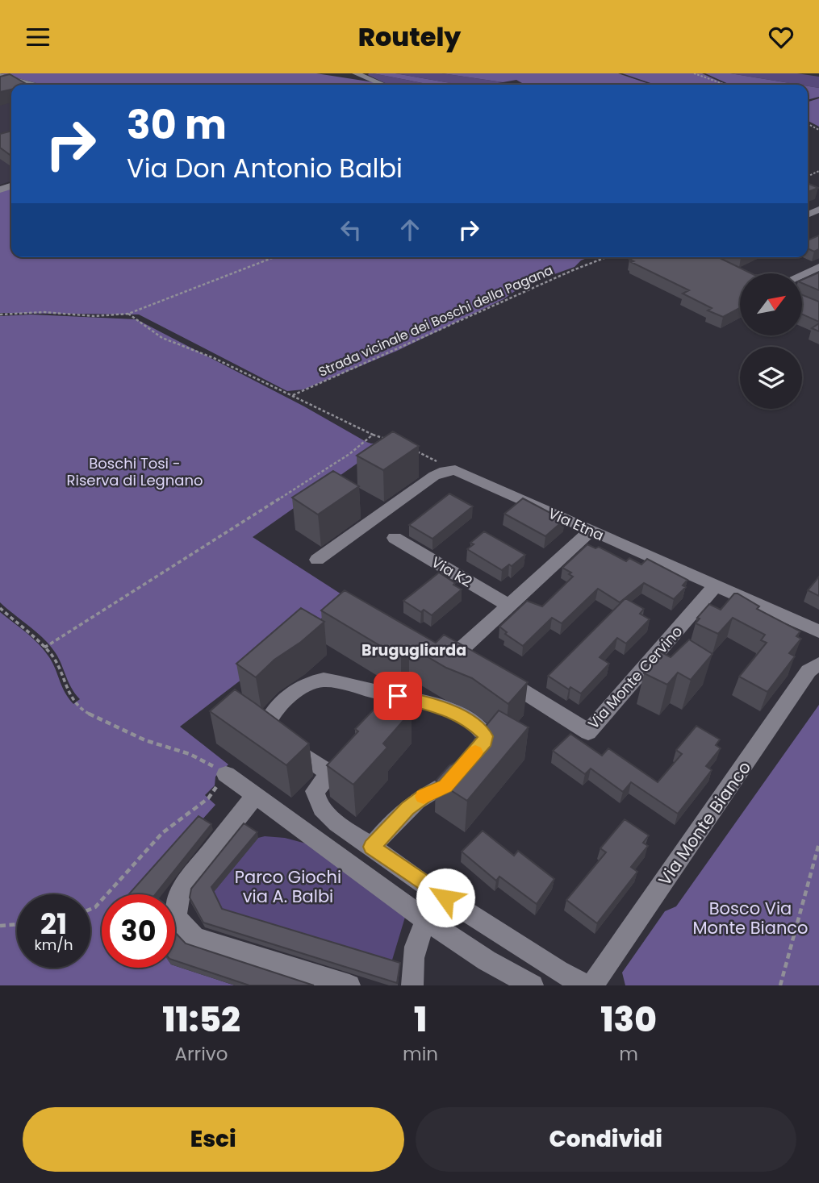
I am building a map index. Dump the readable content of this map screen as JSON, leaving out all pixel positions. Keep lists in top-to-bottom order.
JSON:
{
  "streets": {
    "street": [
      "Via Etna",
      "Via K2",
      "Via Monte Cervino",
      "Via Monte Bianco"
    ],
    "path": ["Strada vicinale dei Boschi della Pagana"]
  },
  "crossings": [
    ["Via Etna", "Via Monte Cervino"],
    ["Via K2", "Via Monte Cervino"]
  ],
  "districts": ["Brugugliarda"],
  "parks": ["Boschi Tosi - Riserva di Legnano", "Parco Giochi via A. Balbi", "Bosco Via Monte Bianco"],
  "north": "top right",
  "page": {
    "header": "Routely",
    "turn": ["30 m", "Via Don Antonio Balbi"],
    "speed": "21 km/h",
    "limit": "30",
    "eta": [
      "11:52",
      "Arrivo",
      "1",
      "min",
      "130",
      "m"
    ],
    "buttons": ["Esci", "Condividi"]
  }
}
